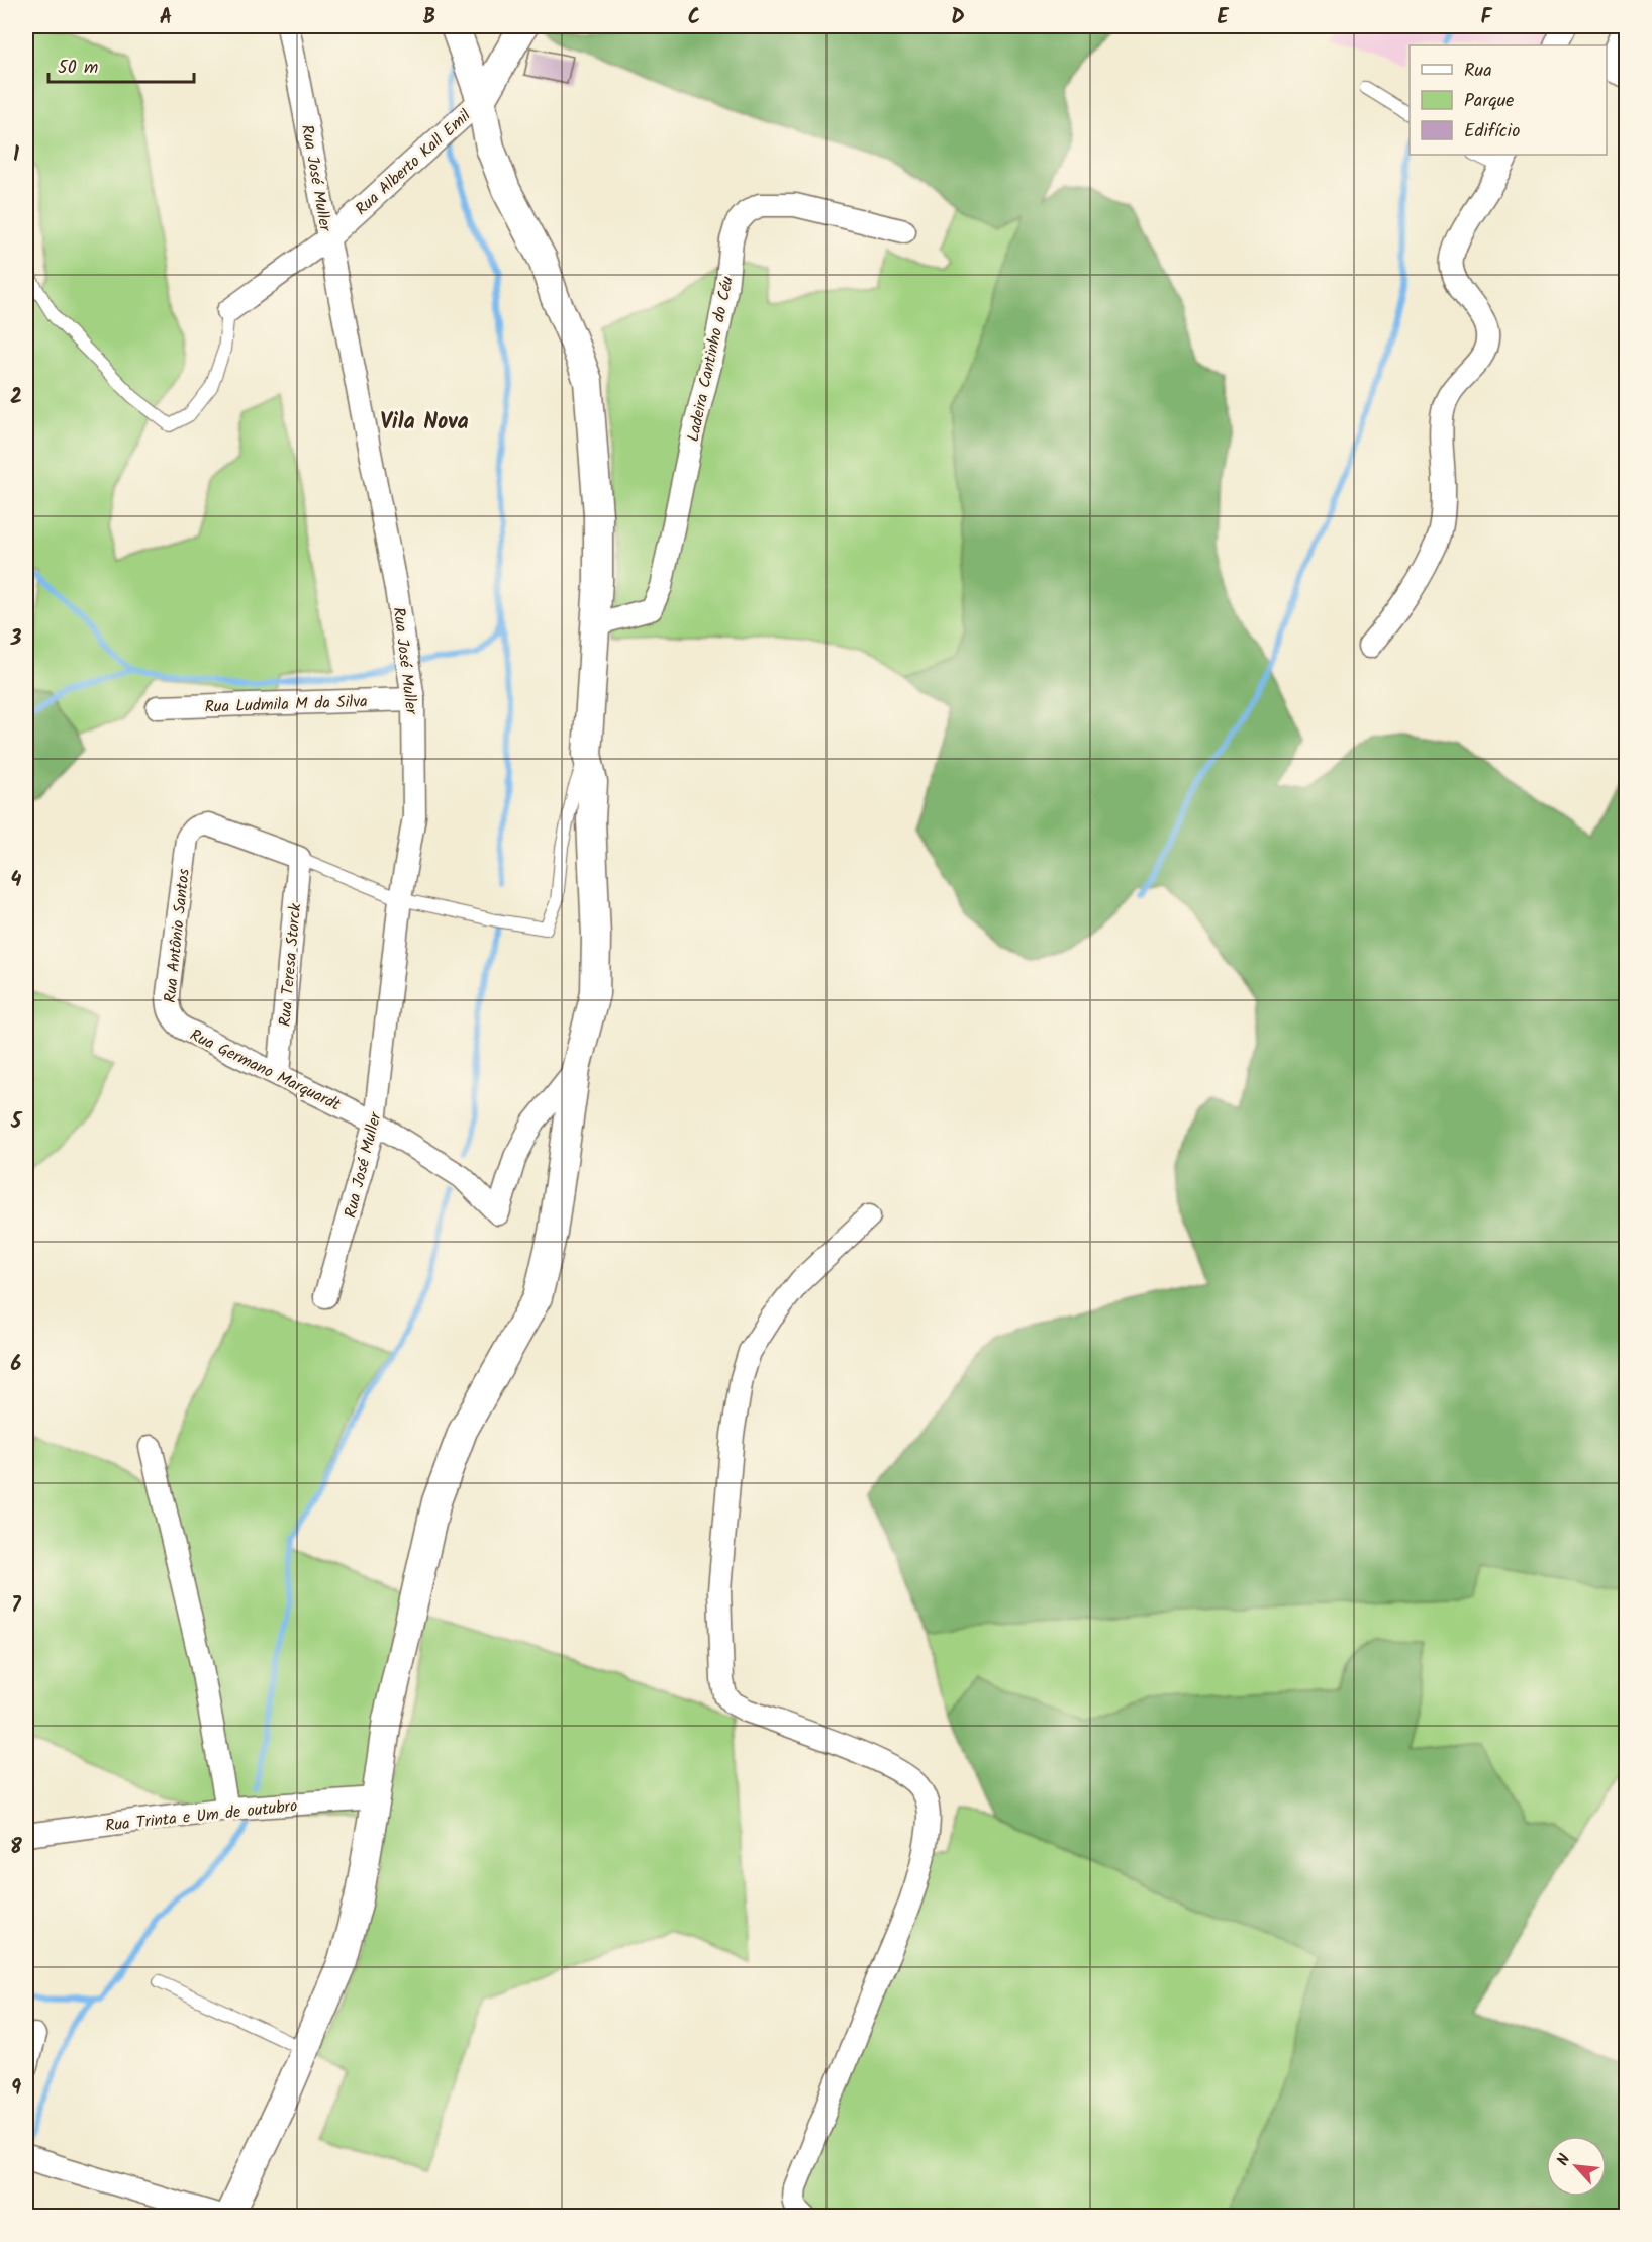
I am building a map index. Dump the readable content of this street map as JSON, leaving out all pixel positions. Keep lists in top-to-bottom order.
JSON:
{
  "streets": {
    "street": [
      "Rua Alberto Kall Emil",
      "Rua José Muller",
      "Ladeira Cantinho do Céu",
      "Rua Ludmila M da Silva",
      "Rua Antônio Santos",
      "Rua Teresa Storck",
      "Rua Germano Marquardt",
      "Rua Trinta e Um de outubro"
    ]
  },
  "crossings": [
    ["Rua Alberto Kall Emil", "Rua José Muller"],
    ["Rua José Muller", "Rua Ludmila M da Silva"],
    ["Rua José Muller", "Rua Germano Marquardt"],
    ["Rua Antônio Santos", "Rua Teresa Storck"],
    ["Rua Antônio Santos", "Rua Germano Marquardt"],
    ["Rua Teresa Storck", "Rua Germano Marquardt"]
  ],
  "districts": ["Vila Nova"],
  "legend": ["Rua", "Parque", "Edifício"],
  "scale_bar": "50 m",
  "north": "top left",
  "grid": {
    "columns": [
      "A",
      "B",
      "C",
      "D",
      "E",
      "F"
    ],
    "rows": [
      "1",
      "2",
      "3",
      "4",
      "5",
      "6",
      "7",
      "8",
      "9"
    ]
  }
}
